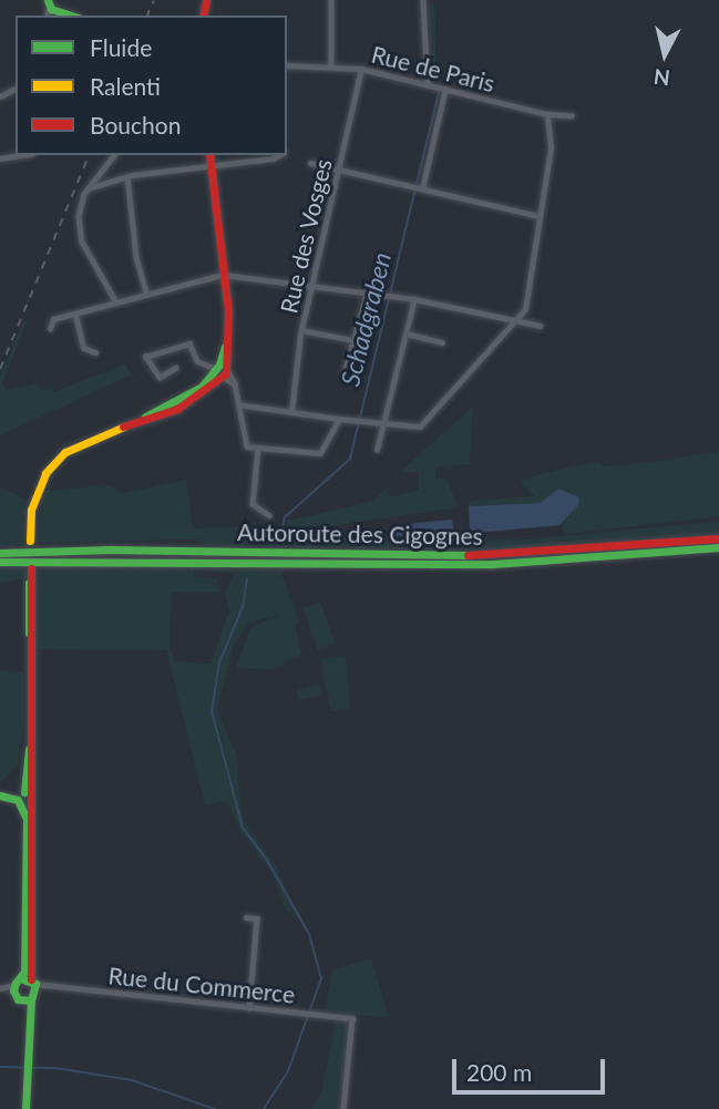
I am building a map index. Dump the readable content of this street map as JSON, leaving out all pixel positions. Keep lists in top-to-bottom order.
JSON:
{
  "streets": {
    "main road": ["Autoroute des Cigognes"],
    "street": ["Rue de Paris", "Rue des Vosges", "Rue du Commerce"]
  },
  "crossings": [
    ["Rue de Paris", "Rue des Vosges"]
  ],
  "water": ["Schadgraben"],
  "legend": ["Fluide", "Ralenti", "Bouchon"],
  "scale_bar": "200 m",
  "north": "bottom"
}
